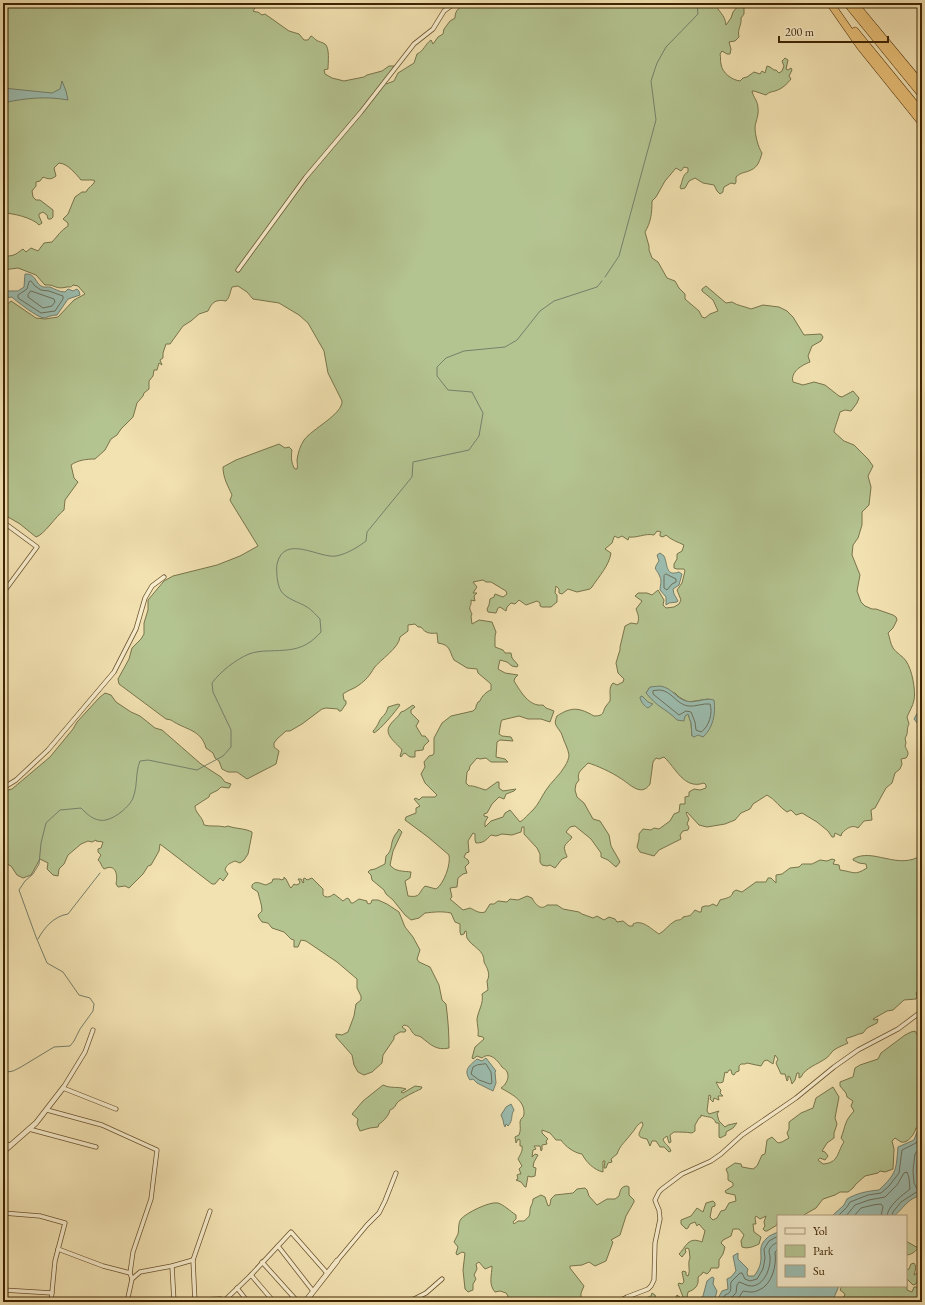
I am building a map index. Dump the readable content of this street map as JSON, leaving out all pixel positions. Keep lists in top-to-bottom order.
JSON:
{
  "legend": ["Yol", "Park", "Su"],
  "scale_bar": "200 m"
}
